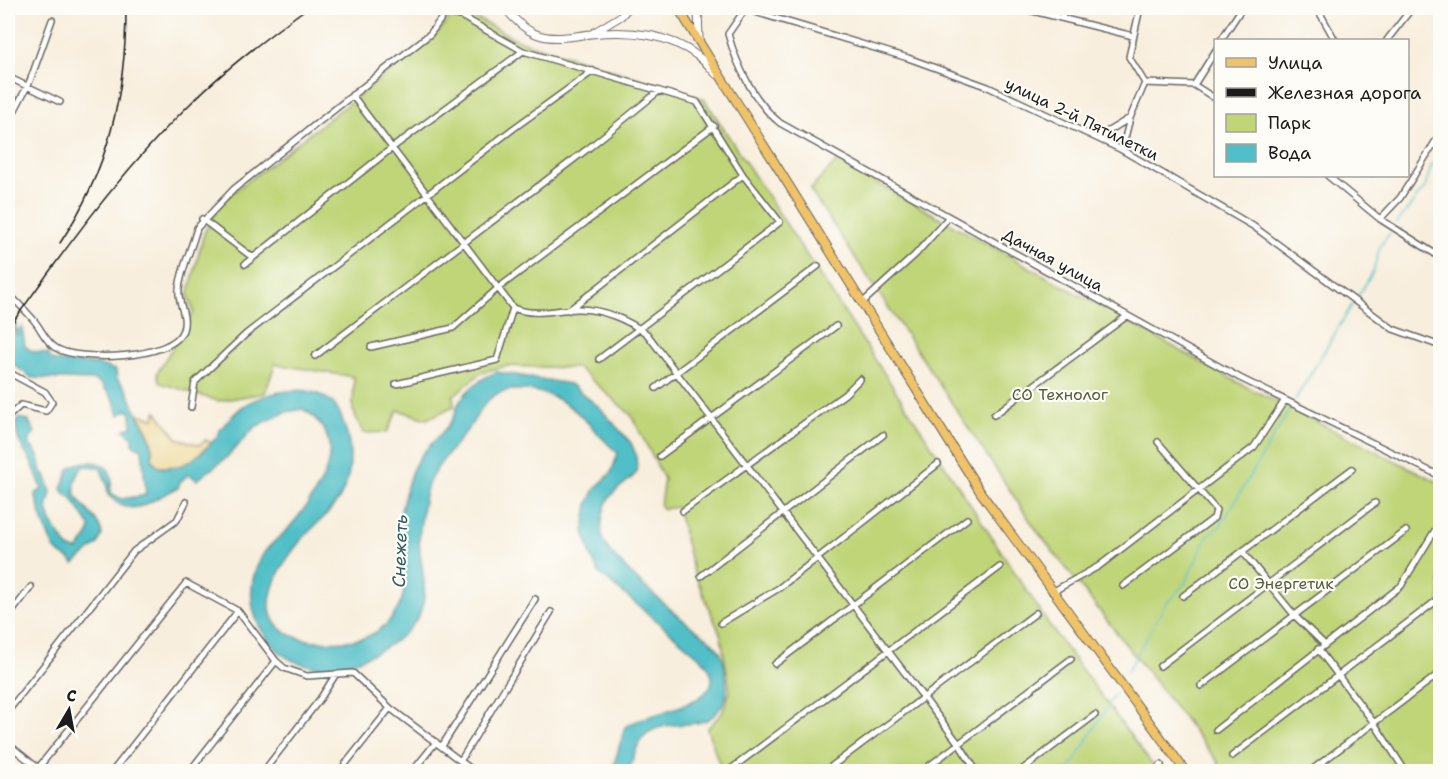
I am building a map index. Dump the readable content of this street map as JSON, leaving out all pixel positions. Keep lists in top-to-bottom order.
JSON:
{
  "streets": {
    "street": ["улица 2-й Пятилетки", "Дачная улица"]
  },
  "crossings": [
    ["улица 2-й Пятилетки", "Дачная улица"]
  ],
  "water": ["Снежеть"],
  "parks": ["СО Технолог", "СО Энергетик"],
  "legend": [
    "Улица",
    "Железная дорога",
    "Парк",
    "Вода"
  ],
  "north": "top"
}
